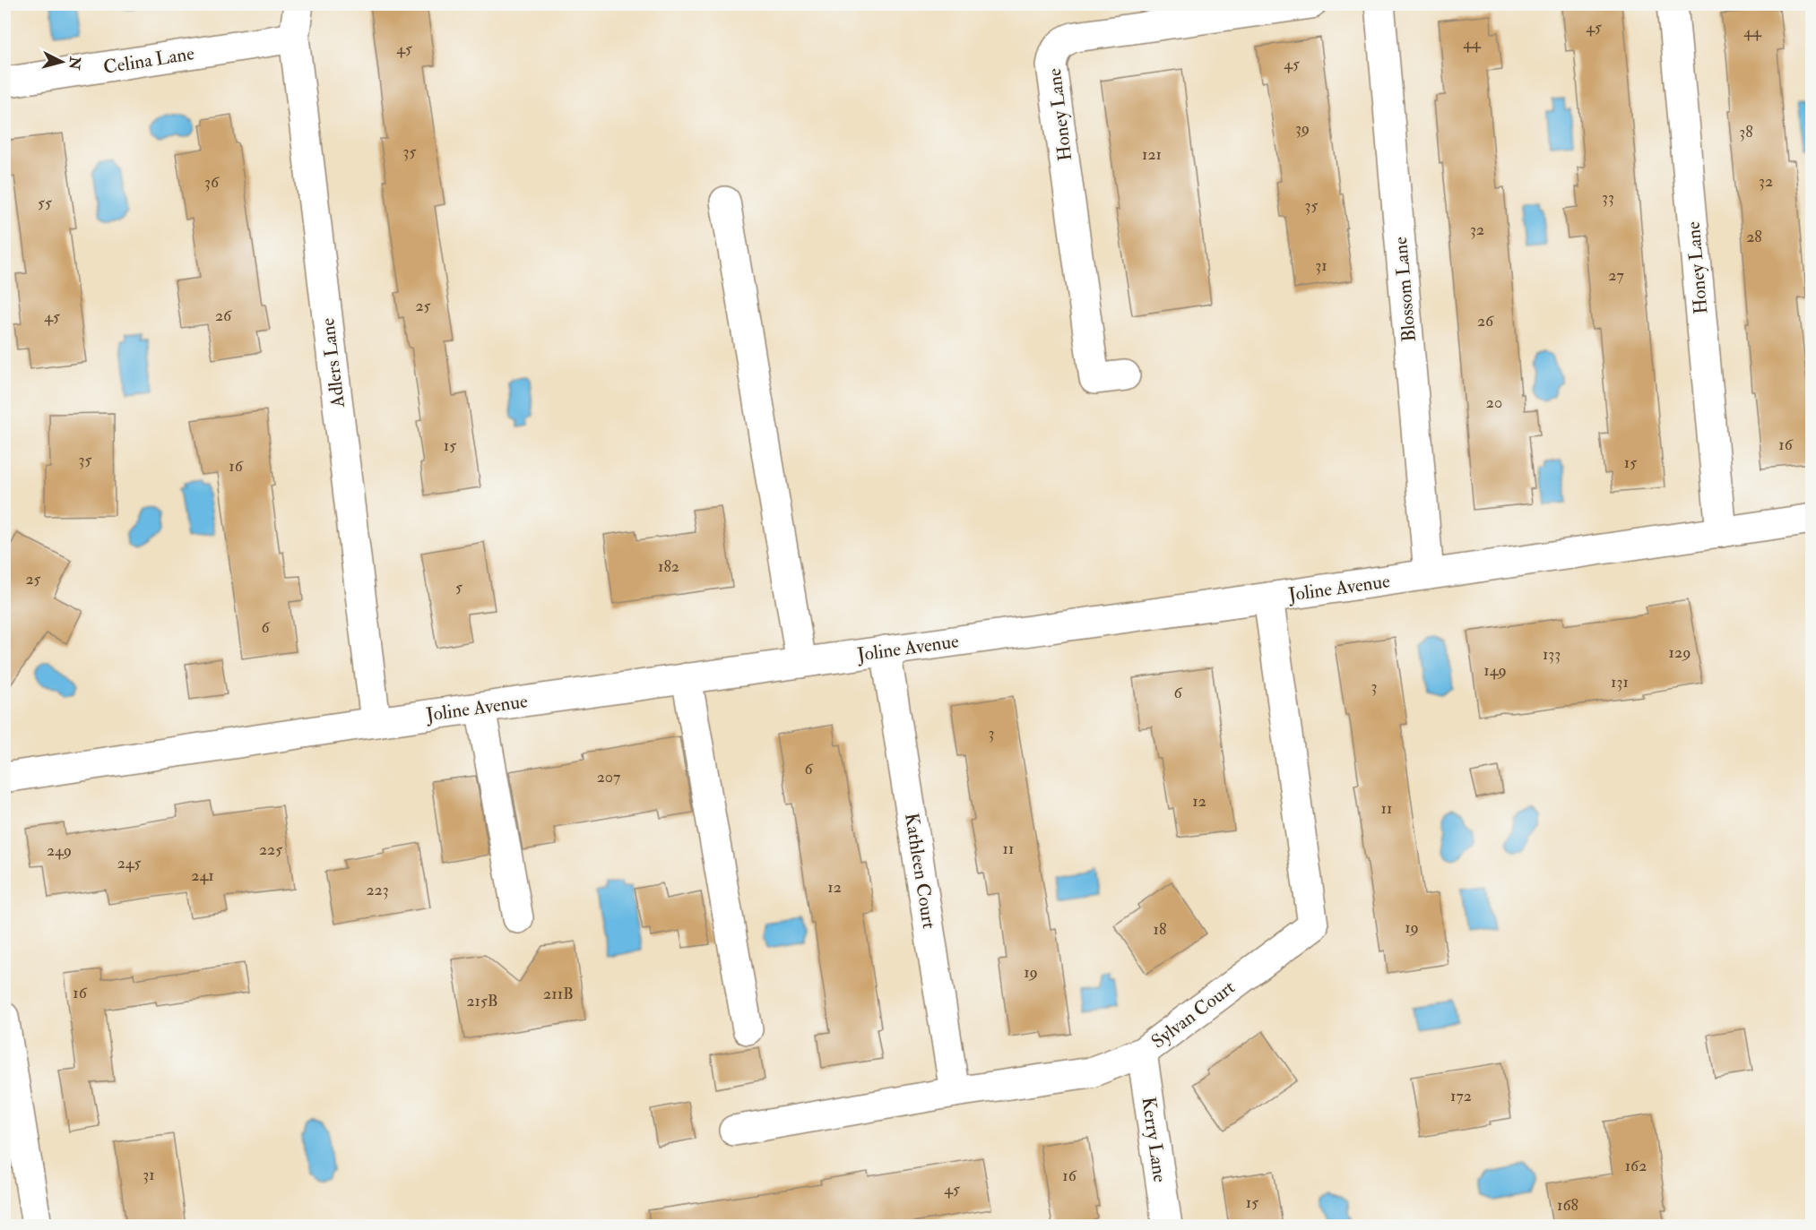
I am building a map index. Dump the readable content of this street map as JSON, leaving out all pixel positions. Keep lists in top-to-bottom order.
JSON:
{
  "streets": {
    "street": [
      "Celina Lane",
      "Honey Lane",
      "Blossom Lane",
      "Adlers Lane",
      "Joline Avenue",
      "Kathleen Court",
      "Sylvan Court",
      "Kerry Lane"
    ]
  },
  "crossings": [
    ["Celina Lane", "Adlers Lane"],
    ["Honey Lane", "Joline Avenue"],
    ["Blossom Lane", "Joline Avenue"],
    ["Adlers Lane", "Joline Avenue"],
    ["Joline Avenue", "Kathleen Court"],
    ["Joline Avenue", "Sylvan Court"],
    ["Kathleen Court", "Sylvan Court"],
    ["Sylvan Court", "Kerry Lane"]
  ],
  "house_numbers": [
    "45",
    "44",
    "44",
    "45",
    "45",
    "39",
    "38",
    "35",
    "121",
    "32",
    "36",
    "33",
    "55",
    "35",
    "32",
    "28",
    "31",
    "27",
    "25",
    "26",
    "45",
    "26",
    "20",
    "16",
    "15",
    "35",
    "15",
    "16",
    "182",
    "25",
    "5",
    "6",
    "129",
    "133",
    "149",
    "131",
    "3",
    "6",
    "3",
    "6",
    "207",
    "12",
    "11",
    "11",
    "225",
    "249",
    "245",
    "241",
    "12",
    "223",
    "19",
    "18",
    "19",
    "16",
    "211B",
    "215B",
    "172",
    "162",
    "31",
    "16",
    "45",
    "15",
    "168"
  ],
  "north": "right"
}
